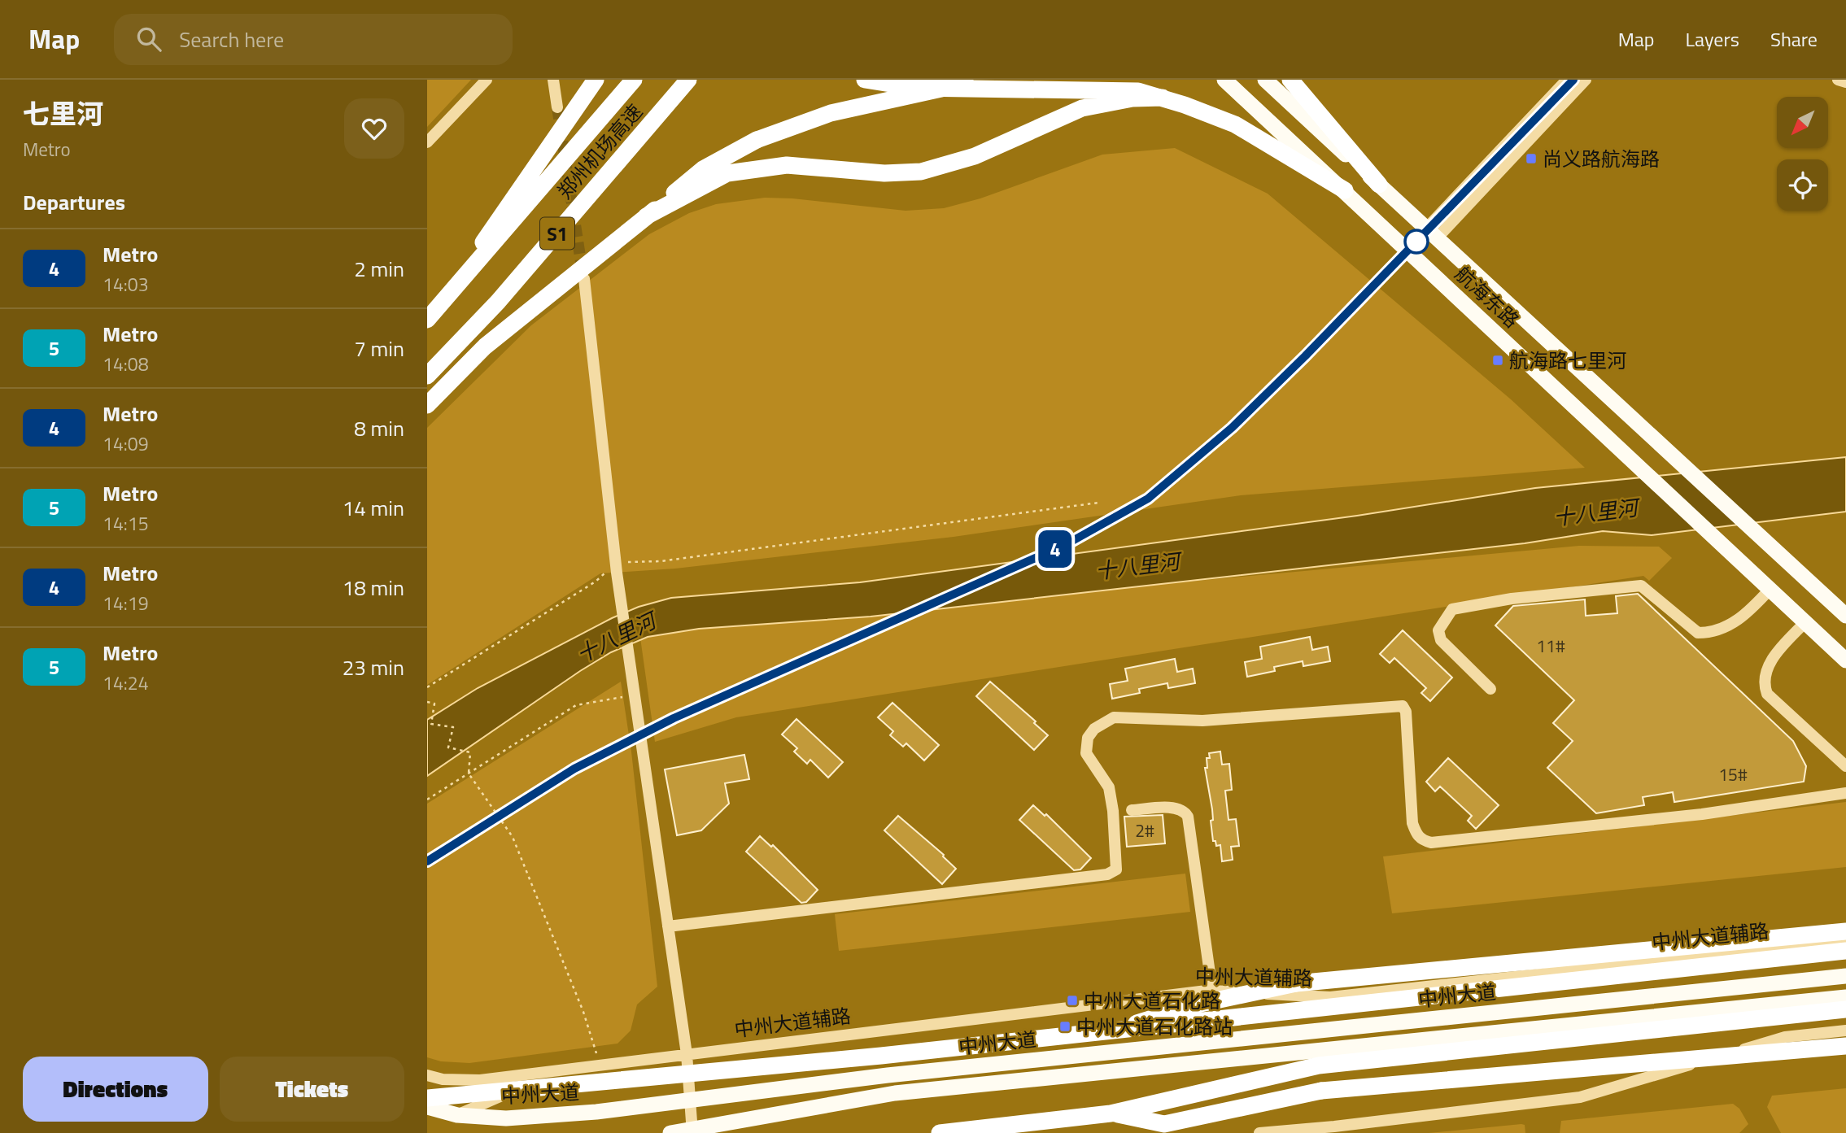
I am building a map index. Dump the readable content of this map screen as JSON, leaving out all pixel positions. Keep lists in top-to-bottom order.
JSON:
{
  "streets": {
    "highway": ["郑州机场高速", "S1", "中州大道"],
    "main road": ["航海东路"],
    "street": ["中州大道辅路"]
  },
  "water": ["十八里河"],
  "places": {
    "transit": [
      "尚义路航海路",
      "航海路七里河",
      "中州大道石化路",
      "中州大道石化路站"
    ]
  },
  "lines": ["metro line 4"],
  "house_numbers": ["11#", "15#", "2#"],
  "north": "bottom left",
  "page": {
    "header": "Map",
    "search": "Search here",
    "nav": ["Map", "Layers", "Share"],
    "heading": [
      ["七里河", "Metro"],
      "Departures"
    ],
    "on_map": "4",
    "list": [
      {
        "mark": "4",
        "name": "Metro",
        "note": "14:03",
        "value": "2 min"
      },
      {
        "mark": "5",
        "name": "Metro",
        "note": "14:08",
        "value": "7 min"
      },
      {
        "mark": "4",
        "name": "Metro",
        "note": "14:09",
        "value": "8 min"
      },
      {
        "mark": "5",
        "name": "Metro",
        "note": "14:15",
        "value": "14 min"
      },
      {
        "mark": "4",
        "name": "Metro",
        "note": "14:19",
        "value": "18 min"
      },
      {
        "mark": "5",
        "name": "Metro",
        "note": "14:24",
        "value": "23 min"
      }
    ],
    "buttons": ["Directions", "Tickets"]
  }
}
